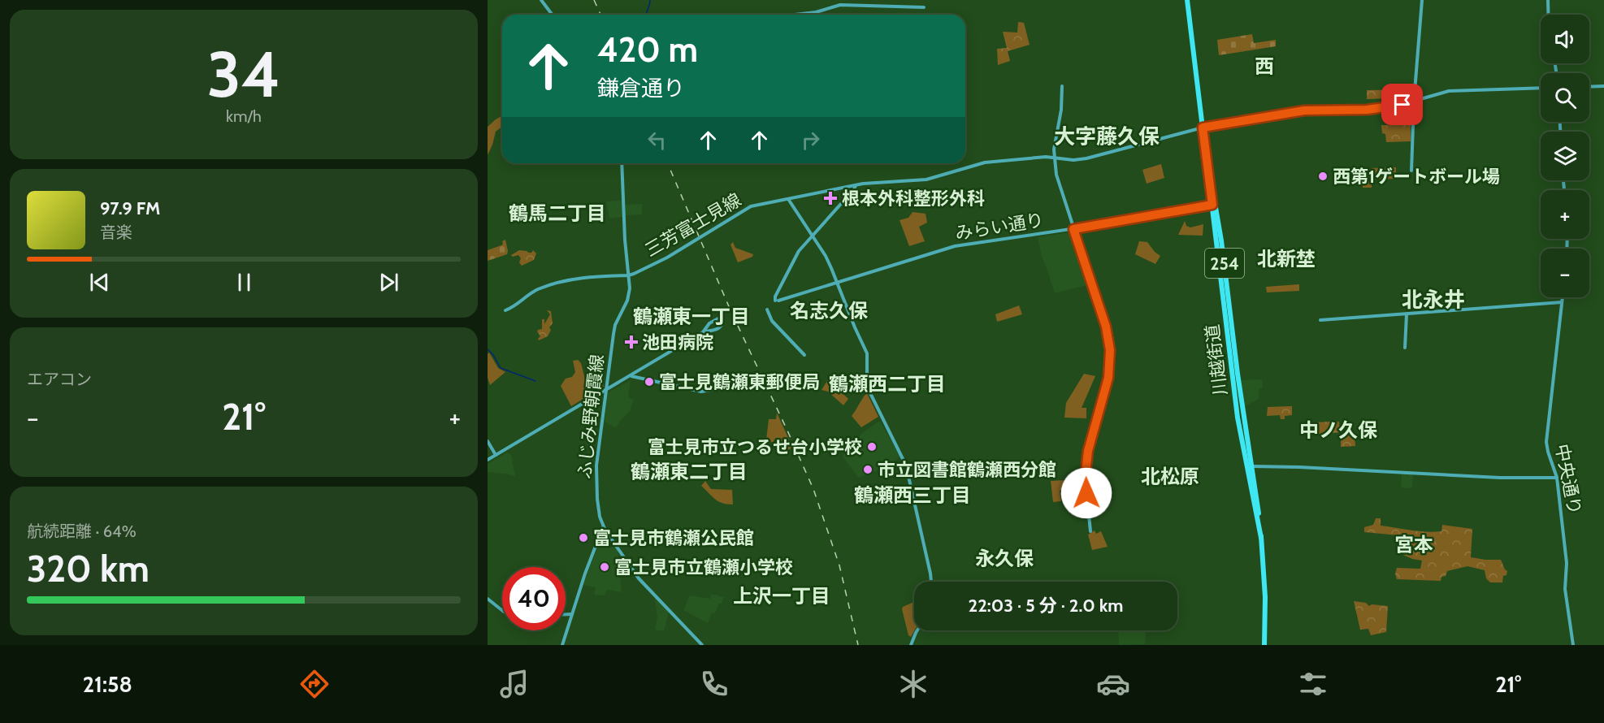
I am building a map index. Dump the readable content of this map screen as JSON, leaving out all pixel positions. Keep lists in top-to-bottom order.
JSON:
{
  "streets": {
    "highway": ["254", "川越街道"],
    "street": [
      "三芳富士見線",
      "みらい通り",
      "ふじみ野朝霞線",
      "中央通り"
    ]
  },
  "crossings": [
    ["三芳富士見線", "川越街道"],
    ["三芳富士見線", "ふじみ野朝霞線"],
    ["みらい通り", "川越街道"]
  ],
  "districts": [
    "西",
    "大字藤久保",
    "鶴馬二丁目",
    "北新埜",
    "北永井",
    "名志久保",
    "鶴瀬東一丁目",
    "鶴瀬西二丁目",
    "中ノ久保",
    "鶴瀬東二丁目",
    "北松原",
    "鶴瀬西三丁目",
    "宮本",
    "永久保",
    "上沢一丁目"
  ],
  "places": {
    "other": [
      "西第1ゲートボール場",
      "富士見鶴瀬東郵便局",
      "富士見市立つるせ台小学校",
      "市立図書館鶴瀬西分館",
      "富士見市鶴瀬公民館",
      "富士見市立鶴瀬小学校"
    ],
    "health": ["根本外科整形外科", "池田病院"]
  },
  "page": {
    "tile": [
      ["34", "km/h"],
      "エアコン",
      ["航続距離 · 64%", "320 km"]
    ],
    "map_buttons": ["+", "−"],
    "turn": ["420 m", "鎌倉通り"],
    "song": ["97.9 FM", "音楽"],
    "heat": ["−", "21°", "+"],
    "limit": "40",
    "trip": "22:03 · 5 分 · 2.0 km",
    "tabs": ["21:58", "21°"]
  }
}
